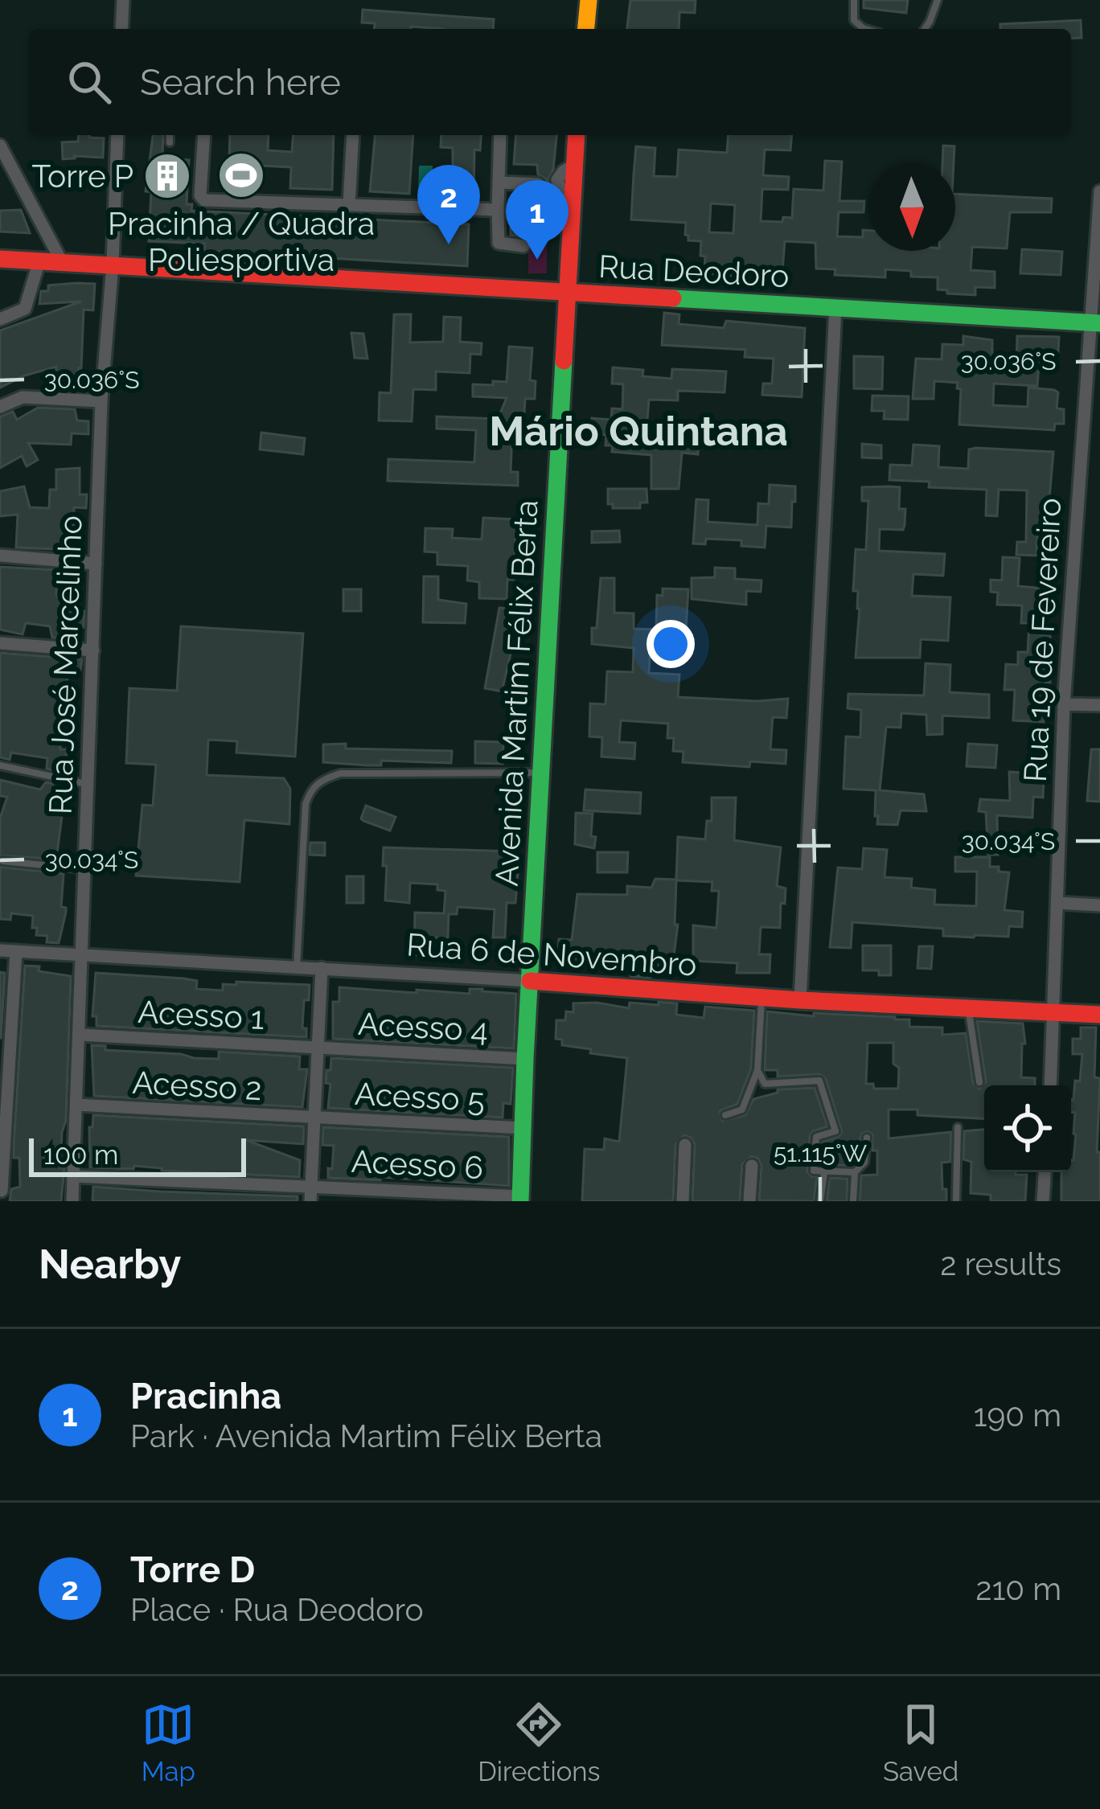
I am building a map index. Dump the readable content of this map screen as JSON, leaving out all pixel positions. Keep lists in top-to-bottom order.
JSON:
{
  "streets": {
    "street": [
      "Rua Deodoro",
      "Rua 19 de Fevereiro",
      "Rua José Marcelinho",
      "Avenida Martim Félix Berta",
      "Rua 6 de Novembro",
      "Acesso 1",
      "Acesso 4",
      "Acesso 2",
      "Acesso 5",
      "Acesso 6"
    ]
  },
  "crossings": [
    ["Rua Deodoro", "Rua 19 de Fevereiro"],
    ["Rua Deodoro", "Rua José Marcelinho"],
    ["Rua Deodoro", "Avenida Martim Félix Berta"],
    ["Rua 19 de Fevereiro", "Rua 6 de Novembro"],
    ["Rua José Marcelinho", "Rua 6 de Novembro"],
    ["Rua José Marcelinho", "Acesso 1"],
    ["Rua José Marcelinho", "Acesso 2"],
    ["Rua José Marcelinho", "Acesso 6"],
    ["Avenida Martim Félix Berta", "Rua 6 de Novembro"],
    ["Avenida Martim Félix Berta", "Acesso 4"],
    ["Avenida Martim Félix Berta", "Acesso 5"],
    ["Avenida Martim Félix Berta", "Acesso 6"],
    ["Acesso 1", "Acesso 4"],
    ["Acesso 2", "Acesso 5"]
  ],
  "districts": ["Mário Quintana"],
  "places": {
    "sports": ["Pracinha / Quadra Poliesportiva"],
    "building": ["Torre P"]
  },
  "scale_bar": "100 m",
  "north": "bottom",
  "page": {
    "search": "Search here",
    "pins": ["2", "1"],
    "scale": "100 m",
    "heading": ["Nearby", "2 results"],
    "list": [
      {
        "mark": "1",
        "name": "Pracinha",
        "note": "Park · Avenida Martim Félix Berta",
        "value": "190 m"
      },
      {
        "mark": "2",
        "name": "Torre D",
        "note": "Place · Rua Deodoro",
        "value": "210 m"
      }
    ],
    "nav": ["Map", "Directions", "Saved"]
  },
  "coordinates": ["30.036°S", "30.034°S", "51.115°W"]
}
